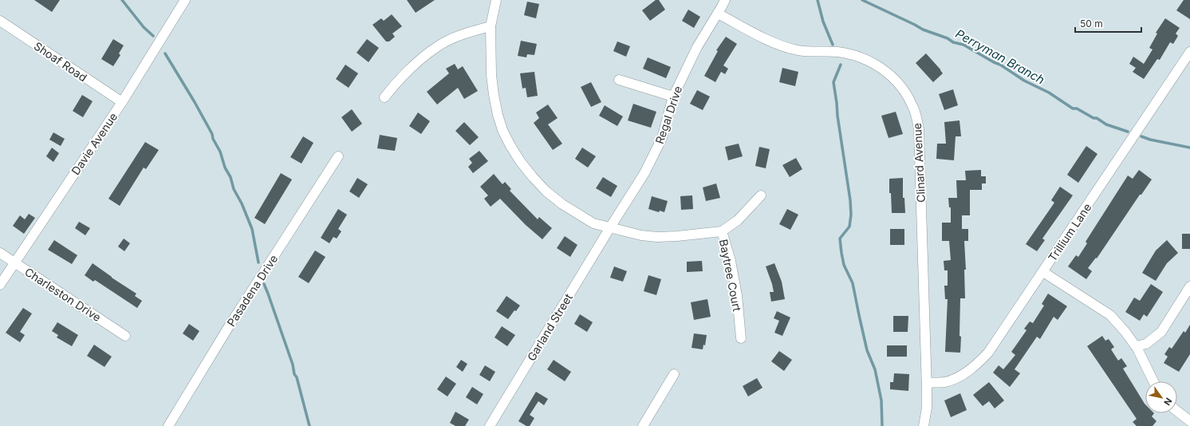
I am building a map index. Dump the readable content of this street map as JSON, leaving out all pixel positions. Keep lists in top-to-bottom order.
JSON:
{
  "streets": {
    "street": [
      "Shoaf Road",
      "Regal Drive",
      "Davie Avenue",
      "Clinard Avenue",
      "Trillium Lane",
      "Baytree Court",
      "Pasadena Drive",
      "Charleston Drive",
      "Garland Street"
    ]
  },
  "crossings": [
    ["Shoaf Road", "Davie Avenue"],
    ["Regal Drive", "Clinard Avenue"],
    ["Regal Drive", "Garland Street"],
    ["Davie Avenue", "Charleston Drive"],
    ["Clinard Avenue", "Trillium Lane"]
  ],
  "water": ["Perryman Branch"],
  "scale_bar": "50 m",
  "north": "bottom right"
}
